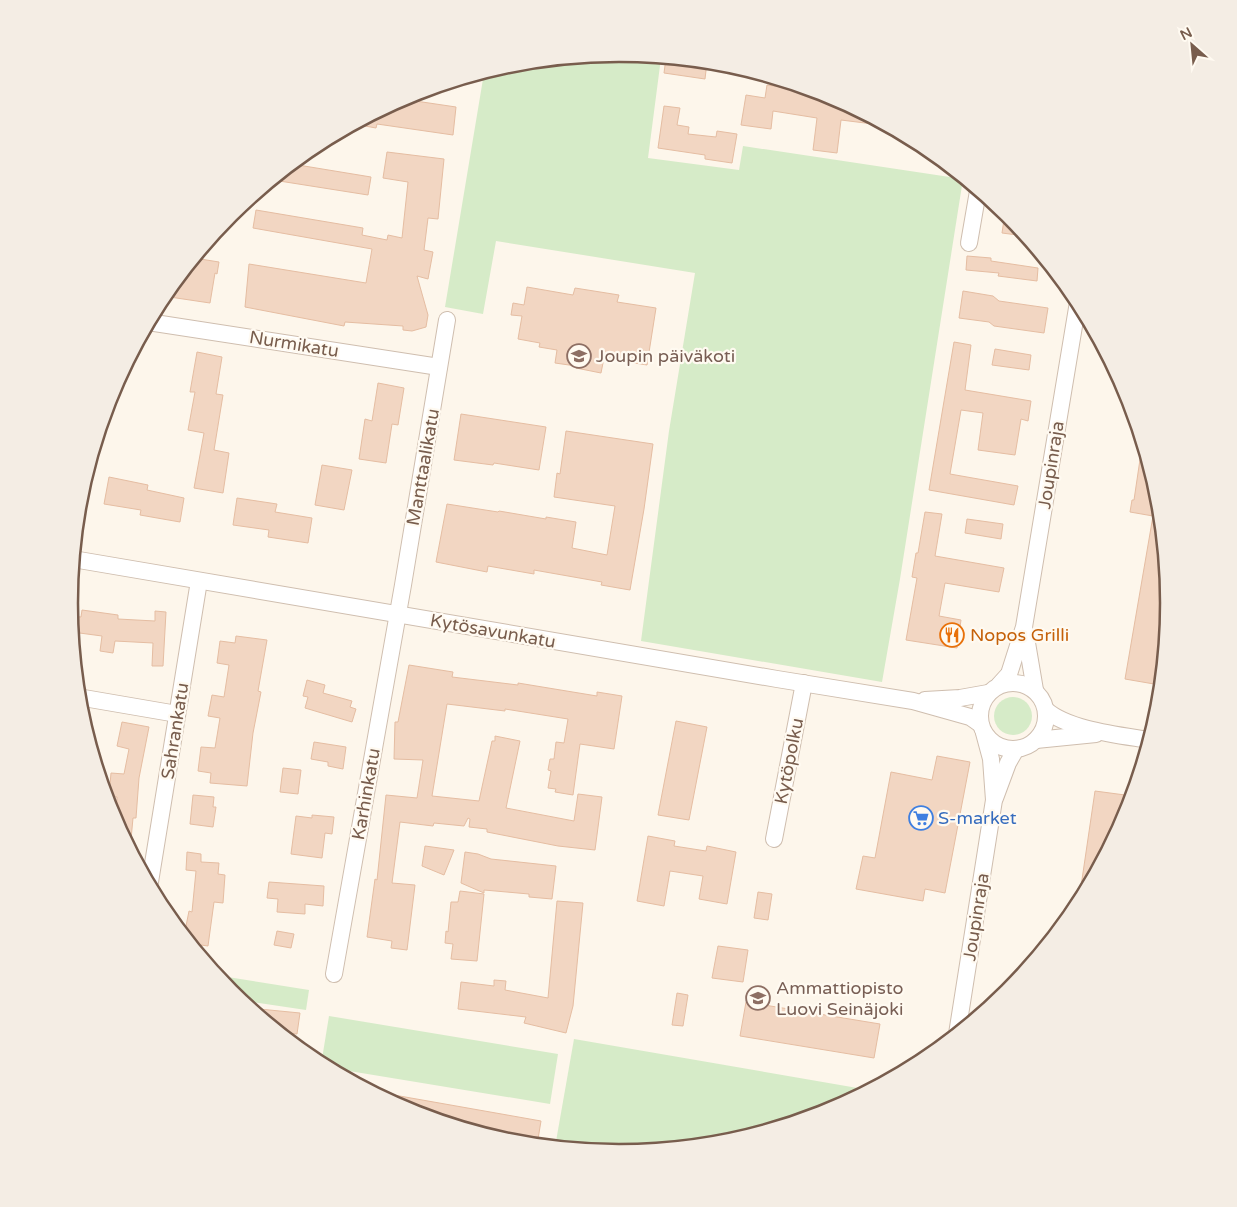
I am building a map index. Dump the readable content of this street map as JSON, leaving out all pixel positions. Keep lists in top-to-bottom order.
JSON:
{
  "streets": {
    "street": [
      "Nurmikatu",
      "Joupinraja",
      "Manttaalikatu",
      "Kytösavunkatu",
      "Sahrankatu",
      "Kytöpolku",
      "Karhinkatu"
    ]
  },
  "crossings": [
    ["Nurmikatu", "Manttaalikatu"],
    ["Joupinraja", "Kytösavunkatu"],
    ["Manttaalikatu", "Kytösavunkatu"],
    ["Manttaalikatu", "Karhinkatu"],
    ["Kytösavunkatu", "Sahrankatu"],
    ["Kytösavunkatu", "Kytöpolku"],
    ["Kytösavunkatu", "Karhinkatu"]
  ],
  "places": {
    "school or university": ["Joupin päiväkoti", "Ammattiopisto Luovi Seinäjoki"],
    "restaurant": ["Nopos Grilli"],
    "supermarket": ["S-market"]
  },
  "north": "top left"
}
